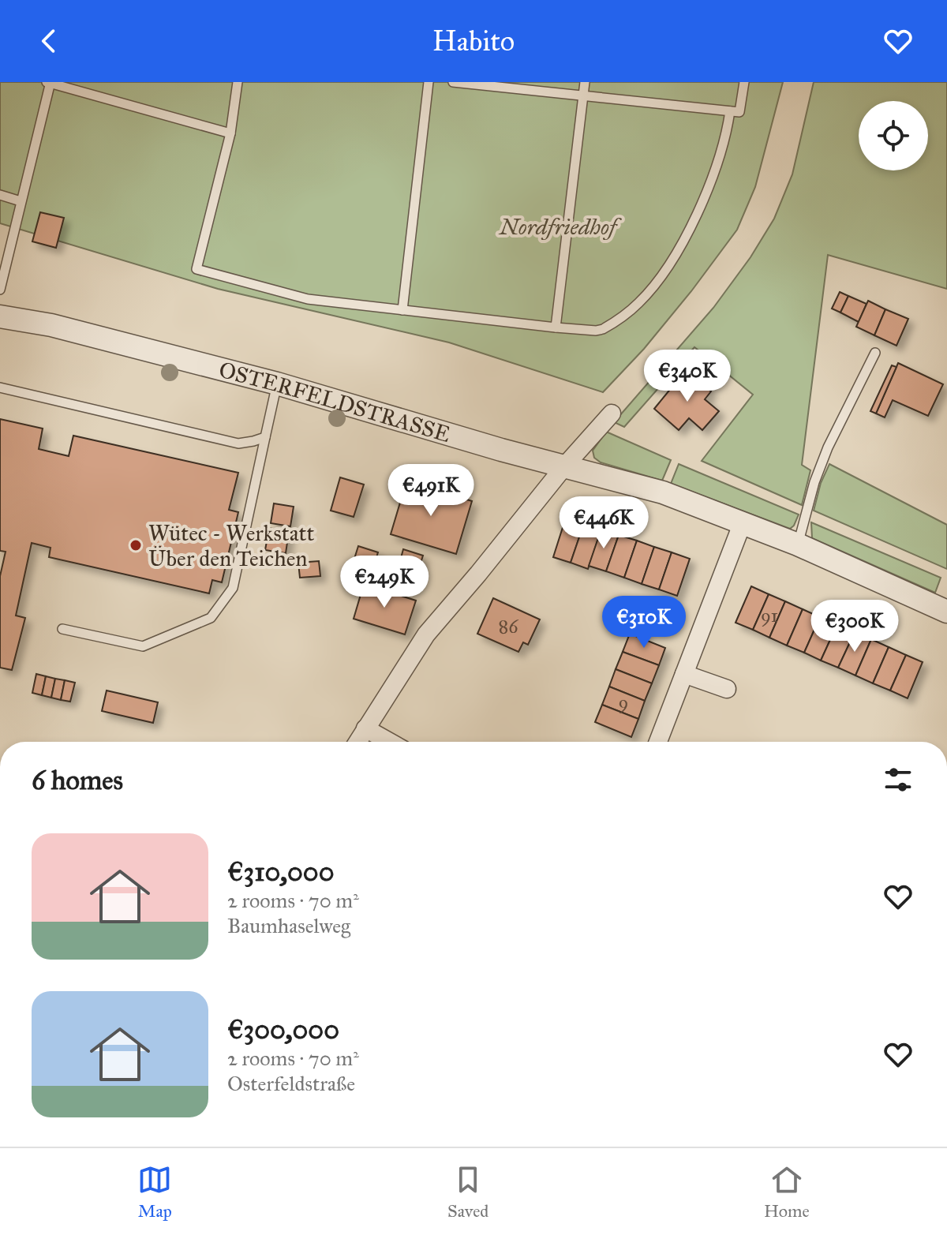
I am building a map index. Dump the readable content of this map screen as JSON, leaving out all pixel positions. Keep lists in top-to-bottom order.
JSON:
{
  "streets": {
    "street": ["OSTERFELDSTRASSE"]
  },
  "parks": ["Nordfriedhof"],
  "places": ["Wütec - Werkstatt Über den Teichen"],
  "house_numbers": ["91", "86", "9"],
  "page": {
    "header": "Habito",
    "price": [
      "€340K",
      "€491K",
      "€446K",
      "€249K",
      "€310K",
      "€300K"
    ],
    "heading": "6 homes",
    "list": [
      {
        "name": "€310,000",
        "note": "2 rooms · 70 m² · Baumhaselweg"
      },
      {
        "name": "€300,000",
        "note": "2 rooms · 70 m² · Osterfeldstraße"
      }
    ],
    "tabs": ["Map", "Saved", "Home"]
  }
}
